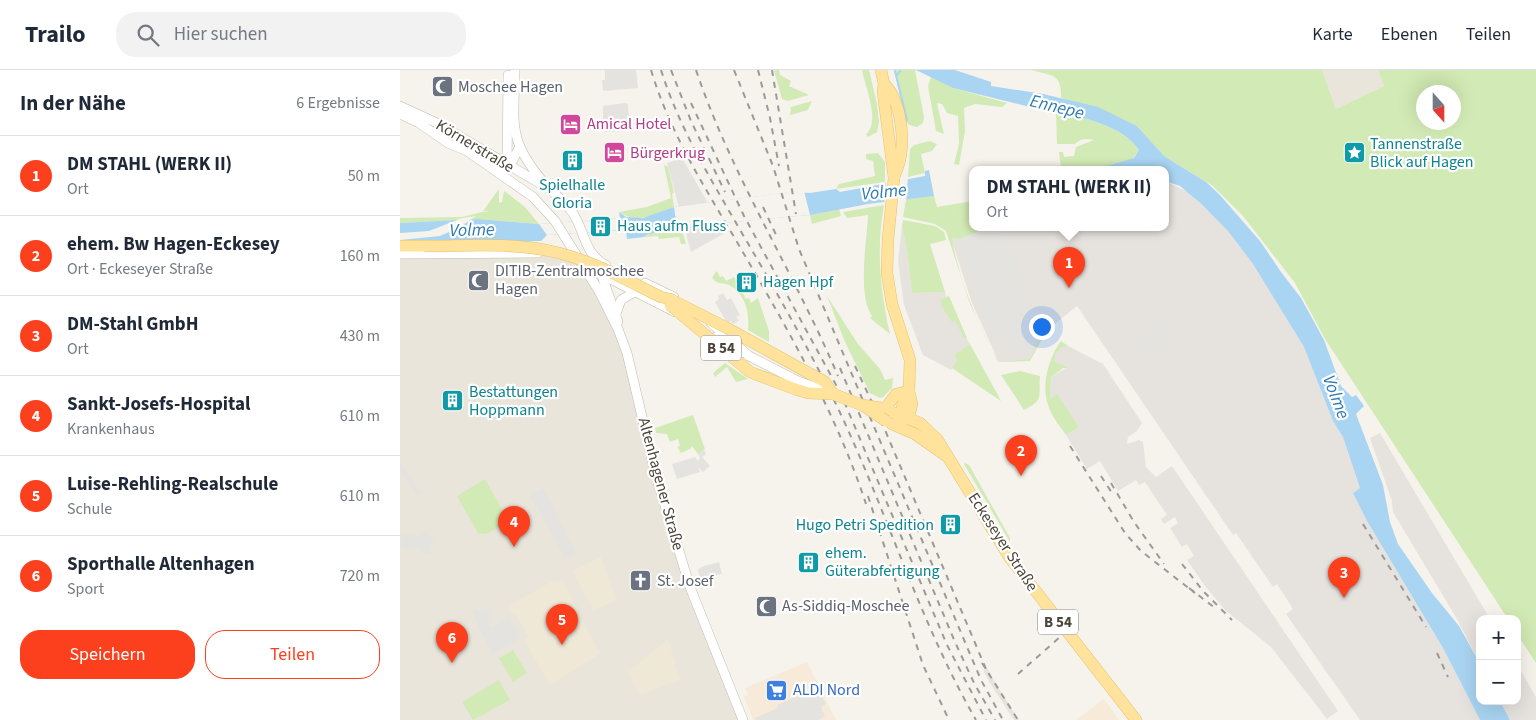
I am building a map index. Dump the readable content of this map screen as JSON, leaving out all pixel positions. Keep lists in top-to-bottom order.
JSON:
{
  "streets": {
    "main road": ["B 54", "Eckeseyer Straße"],
    "street": ["Körnerstraße", "Altenhagener Straße"]
  },
  "crossings": [
    ["Körnerstraße", "Altenhagener Straße"],
    ["B 54", "Eckeseyer Straße"],
    ["Altenhagener Straße", "Eckeseyer Straße"]
  ],
  "water": ["Ennepe", "Volme"],
  "places": {
    "mosque": ["Moschee Hagen", "DITIB-Zentralmoschee Hagen", "As-Siddiq-Moschee"],
    "hotel": ["Amical Hotel", "Bürgerkrug"],
    "place": ["Tannenstraße Blick auf Hagen"],
    "building": [
      "Spielhalle Gloria",
      "Haus aufm Fluss",
      "Hagen Hpf",
      "Bestattungen Hoppmann",
      "Hugo Petri Spedition",
      "ehem. Güterabfertigung"
    ],
    "church": ["St. Josef"],
    "supermarket": ["ALDI Nord"]
  },
  "north": "bottom",
  "page": {
    "header": "Trailo",
    "search": "Hier suchen",
    "nav": ["Karte", "Ebenen", "Teilen"],
    "heading": ["In der Nähe", "6 Ergebnisse"],
    "list": [
      {
        "mark": "1",
        "name": "DM STAHL (WERK II)",
        "note": "Ort",
        "value": "50 m"
      },
      {
        "mark": "2",
        "name": "ehem. Bw Hagen-Eckesey",
        "note": "Ort · Eckeseyer Straße",
        "value": "160 m"
      },
      {
        "mark": "3",
        "name": "DM-Stahl GmbH",
        "note": "Ort",
        "value": "430 m"
      },
      {
        "mark": "4",
        "name": "Sankt-Josefs-Hospital",
        "note": "Krankenhaus",
        "value": "610 m"
      },
      {
        "mark": "5",
        "name": "Luise-Rehling-Realschule",
        "note": "Schule",
        "value": "610 m"
      },
      {
        "mark": "6",
        "name": "Sporthalle Altenhagen",
        "note": "Sport",
        "value": "720 m"
      }
    ],
    "popup": ["DM STAHL (WERK II)", "Ort"],
    "pins": [
      "1",
      "2",
      "4",
      "3",
      "5",
      "6"
    ],
    "buttons": ["Speichern", "Teilen"],
    "map_buttons": ["+", "−"]
  }
}
